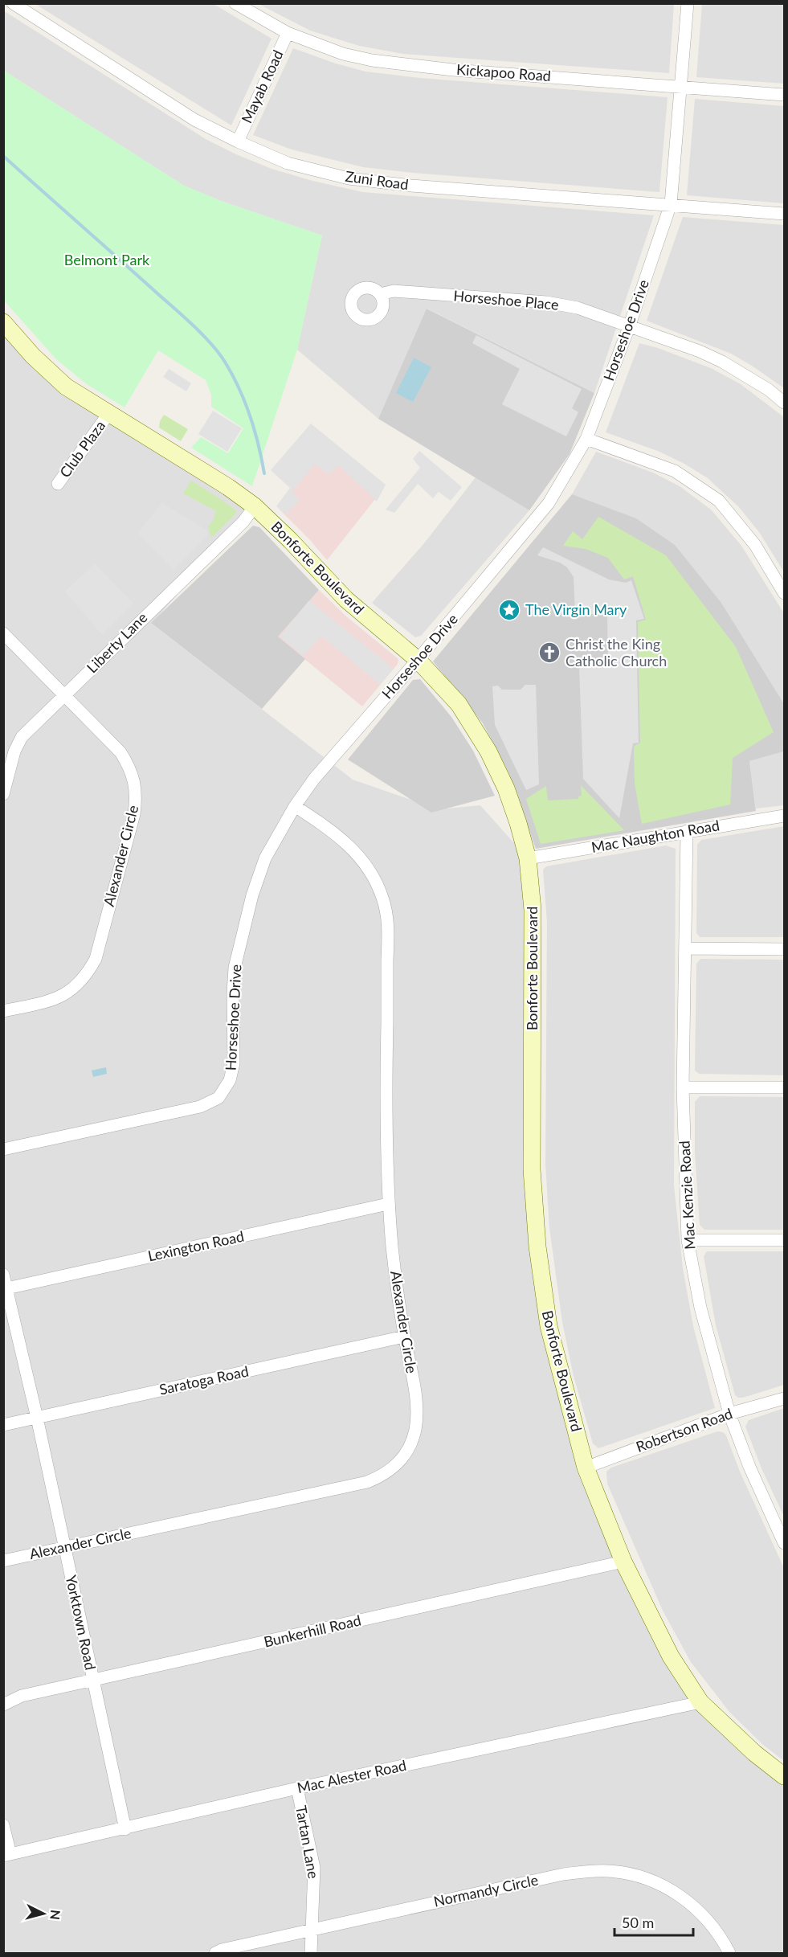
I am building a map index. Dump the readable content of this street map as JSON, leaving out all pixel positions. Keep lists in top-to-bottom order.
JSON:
{
  "streets": {
    "main road": ["Bonforte Boulevard"],
    "street": [
      "Kickapoo Road",
      "Mayab Road",
      "Zuni Road",
      "Horseshoe Place",
      "Horseshoe Drive",
      "Club Plaza",
      "Liberty Lane",
      "Mac Naughton Road",
      "Alexander Circle",
      "Mac Kenzie Road",
      "Lexington Road",
      "Saratoga Road",
      "Robertson Road",
      "Yorktown Road",
      "Bunkerhill Road",
      "Mac Alester Road",
      "Tartan Lane",
      "Normandy Circle"
    ]
  },
  "crossings": [
    ["Kickapoo Road", "Mayab Road"],
    ["Kickapoo Road", "Horseshoe Drive"],
    ["Mayab Road", "Zuni Road"],
    ["Zuni Road", "Horseshoe Drive"],
    ["Horseshoe Place", "Horseshoe Drive"],
    ["Horseshoe Drive", "Bonforte Boulevard"],
    ["Horseshoe Drive", "Alexander Circle"],
    ["Club Plaza", "Bonforte Boulevard"],
    ["Bonforte Boulevard", "Liberty Lane"],
    ["Bonforte Boulevard", "Mac Naughton Road"],
    ["Bonforte Boulevard", "Robertson Road"],
    ["Bonforte Boulevard", "Bunkerhill Road"],
    ["Bonforte Boulevard", "Mac Alester Road"],
    ["Liberty Lane", "Alexander Circle"],
    ["Mac Naughton Road", "Mac Kenzie Road"],
    ["Alexander Circle", "Lexington Road"],
    ["Alexander Circle", "Saratoga Road"],
    ["Alexander Circle", "Yorktown Road"],
    ["Mac Kenzie Road", "Robertson Road"],
    ["Lexington Road", "Yorktown Road"],
    ["Saratoga Road", "Yorktown Road"],
    ["Yorktown Road", "Bunkerhill Road"],
    ["Yorktown Road", "Mac Alester Road"],
    ["Mac Alester Road", "Tartan Lane"],
    ["Tartan Lane", "Normandy Circle"]
  ],
  "parks": ["Belmont Park"],
  "places": {
    "place": ["The Virgin Mary"],
    "church": ["Christ the King Catholic Church"]
  },
  "scale_bar": "50 m",
  "north": "right"
}
